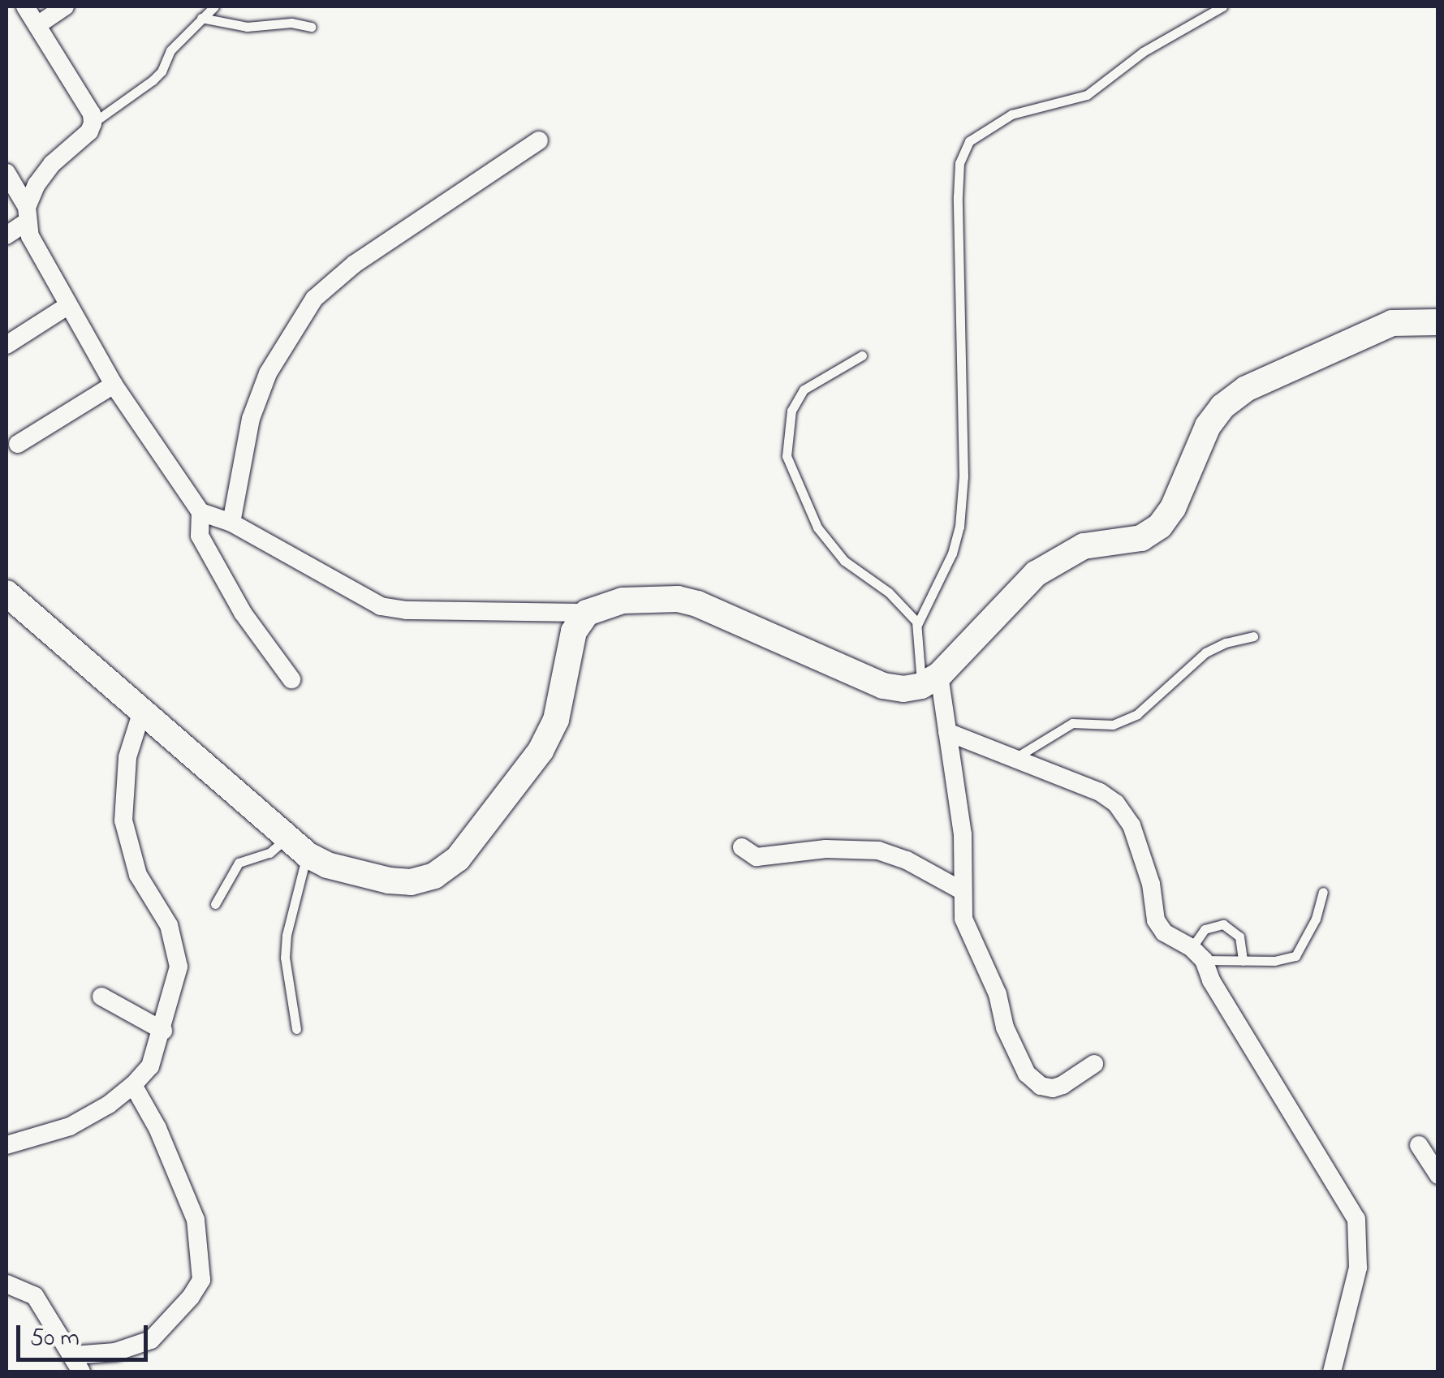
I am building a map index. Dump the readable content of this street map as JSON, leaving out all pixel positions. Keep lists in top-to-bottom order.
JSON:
{
  "scale_bar": "50 m"
}
